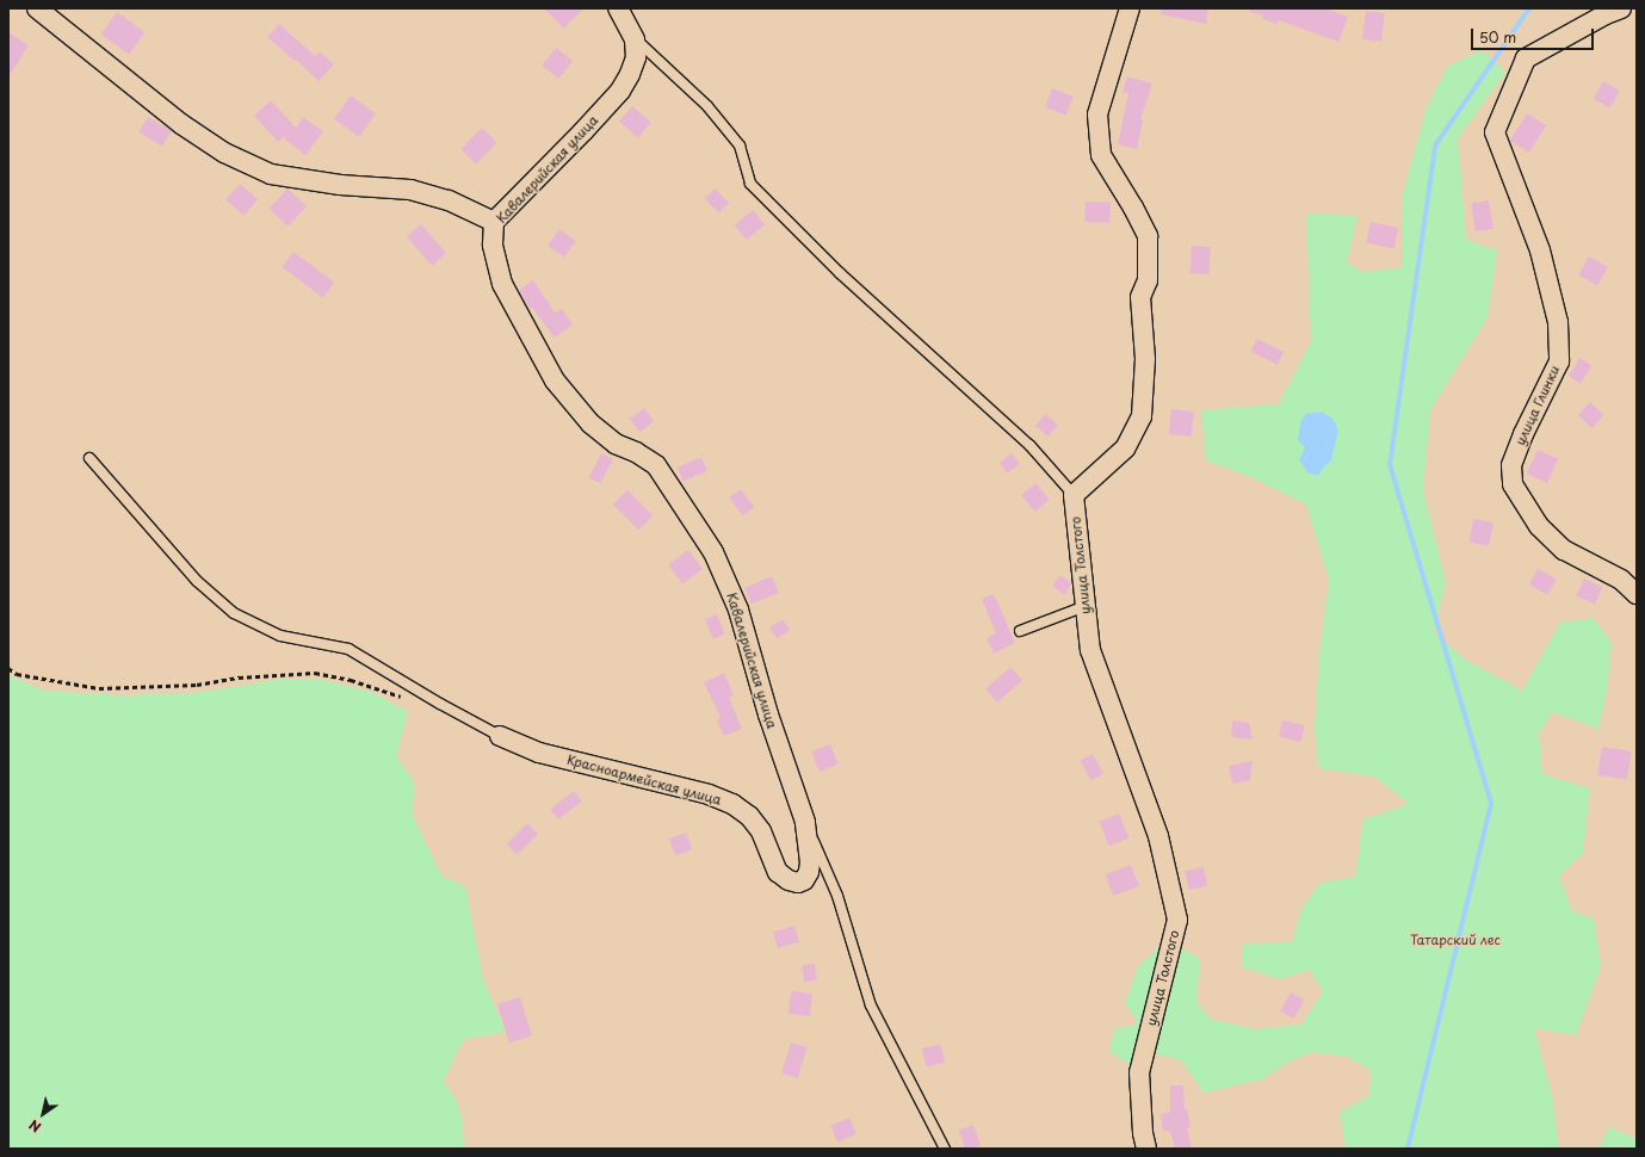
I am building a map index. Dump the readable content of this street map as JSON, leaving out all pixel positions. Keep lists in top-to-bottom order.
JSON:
{
  "streets": {
    "street": [
      "Кавалерийская улица",
      "улица Глинки",
      "улица Толстого",
      "Красноармейская улица"
    ]
  },
  "crossings": [
    ["Кавалерийская улица", "Красноармейская улица"]
  ],
  "parks": ["Татарский лес"],
  "scale_bar": "50 m",
  "north": "bottom left"
}
